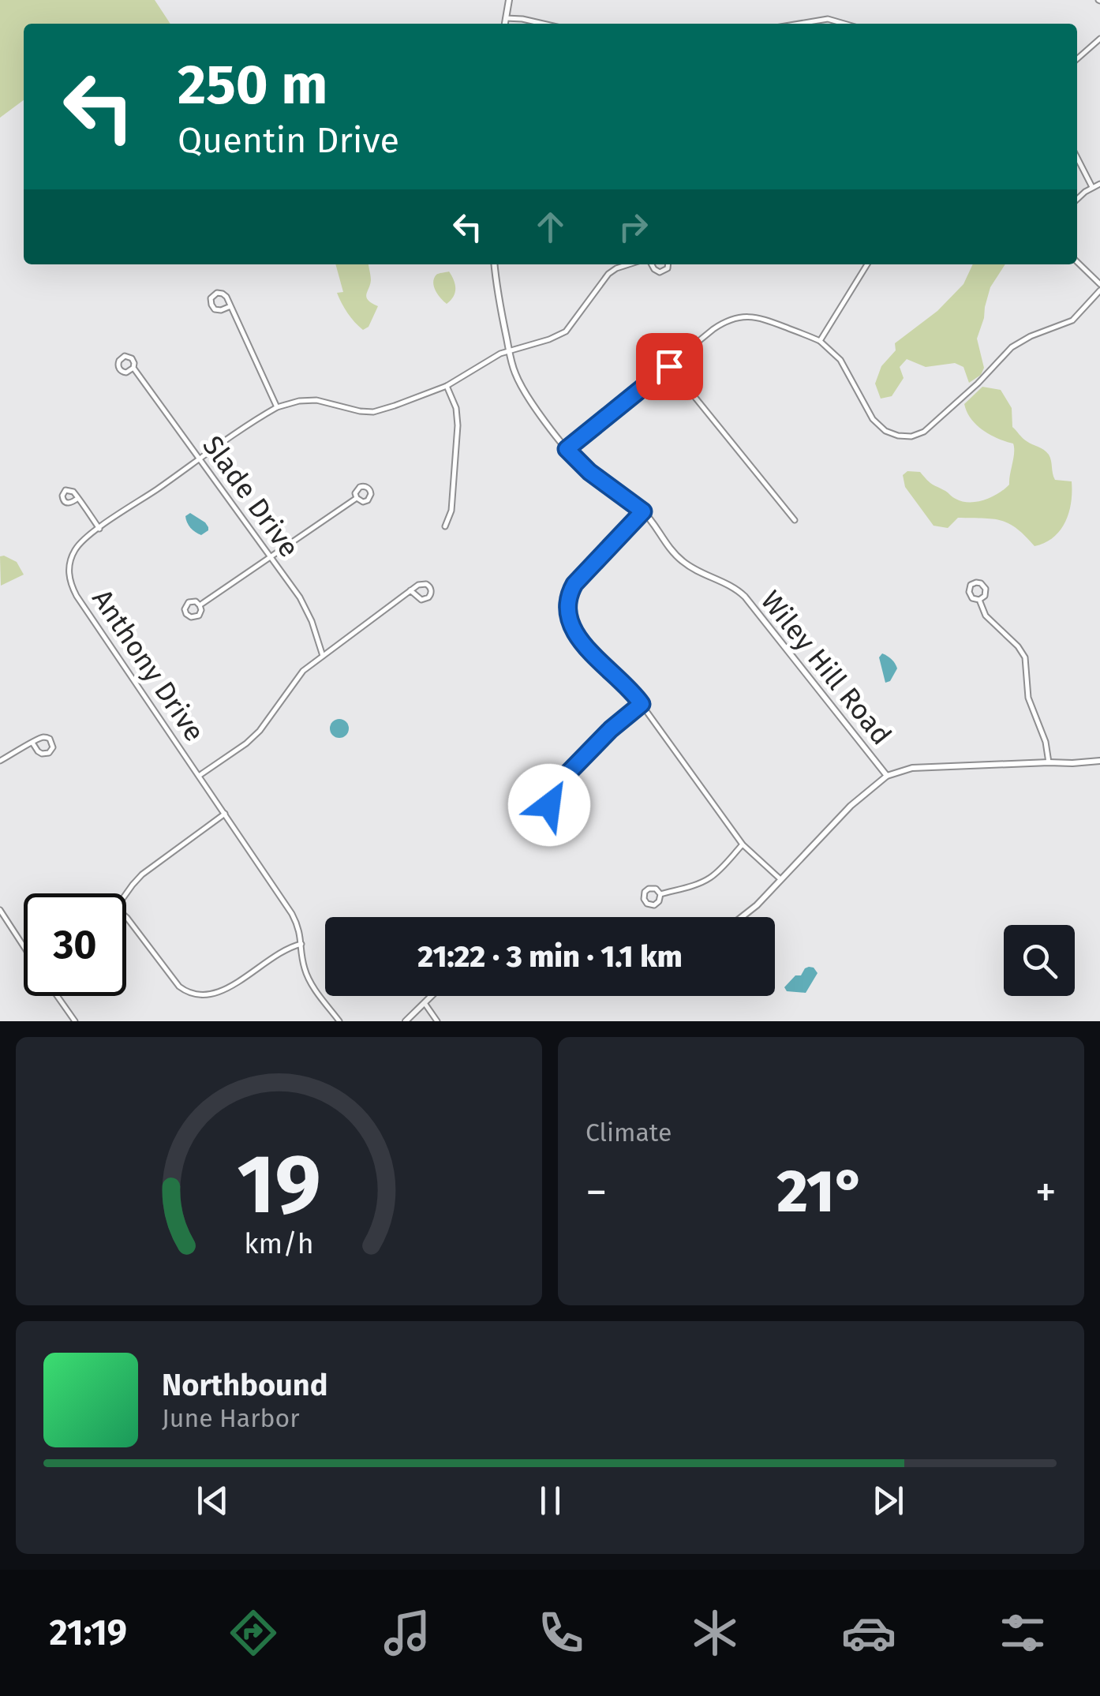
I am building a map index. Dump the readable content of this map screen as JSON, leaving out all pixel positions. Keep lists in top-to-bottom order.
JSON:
{
  "streets": {
    "street": ["Slade Drive", "Anthony Drive", "Wiley Hill Road"]
  },
  "crossings": [
    ["Slade Drive", "Anthony Drive"],
    ["Anthony Drive", "Wiley Hill Road"]
  ],
  "page": {
    "turn": ["250 m", "Quentin Drive"],
    "limit": "30",
    "trip": "21:22 · 3 min · 1.1 km",
    "tile": "Climate",
    "heat": ["−", "21°", "+"],
    "song": ["Northbound", "June Harbor"],
    "tabs": "21:19",
    "gauge": ["19", "km/h"]
  }
}
